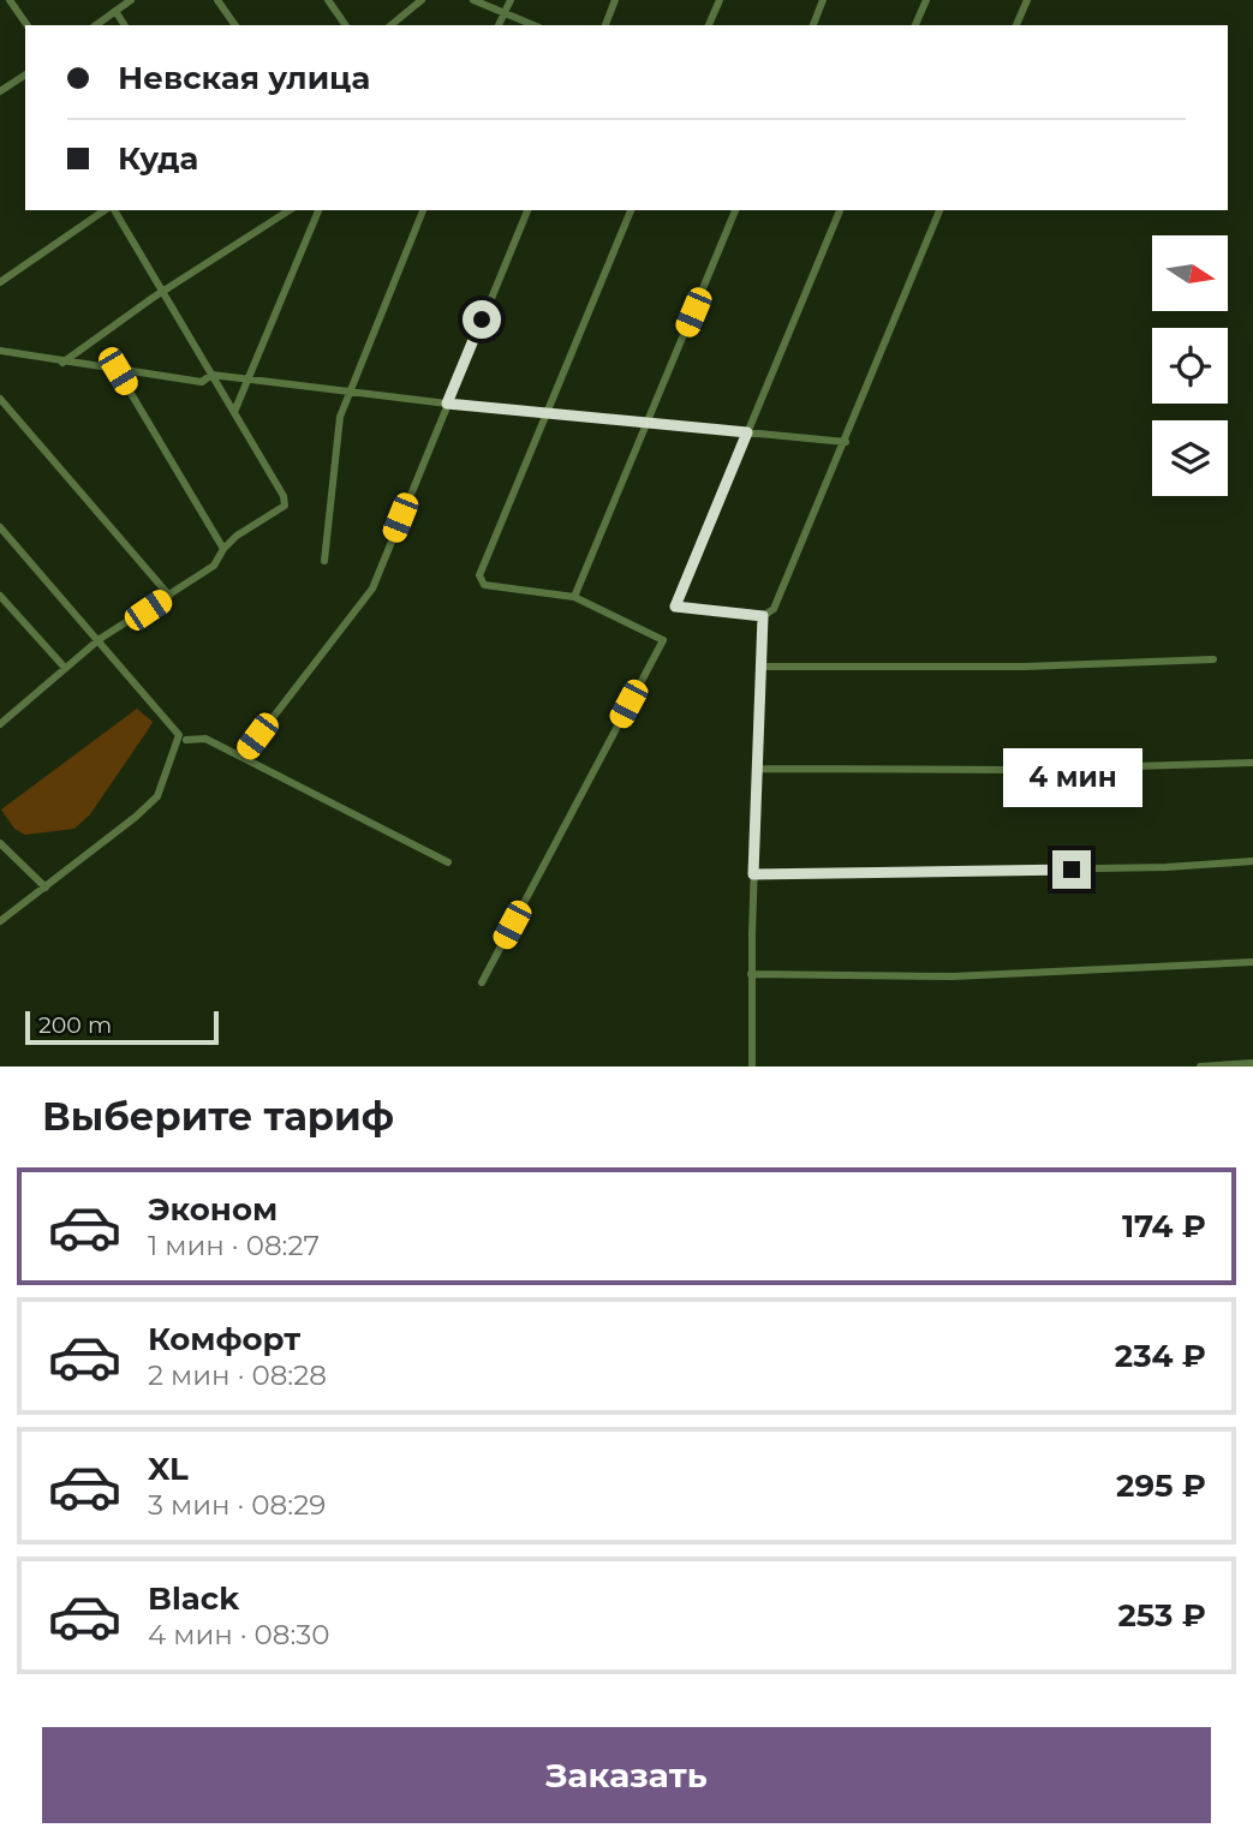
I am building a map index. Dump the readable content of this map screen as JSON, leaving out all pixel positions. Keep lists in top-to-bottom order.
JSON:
{
  "scale_bar": "200 m",
  "north": "right",
  "page": {
    "banner": ["Невская улица", "Куда"],
    "bubble": "4 мин",
    "scale": "200 m",
    "heading": "Выберите тариф",
    "list": [
      {
        "name": "Эконом",
        "note": "1 мин · 08:27",
        "value": "174 ₽"
      },
      {
        "name": "Комфорт",
        "note": "2 мин · 08:28",
        "value": "234 ₽"
      },
      {
        "name": "XL",
        "note": "3 мин · 08:29",
        "value": "295 ₽"
      },
      {
        "name": "Black",
        "note": "4 мин · 08:30",
        "value": "253 ₽"
      }
    ],
    "buttons": "Заказать"
  }
}
